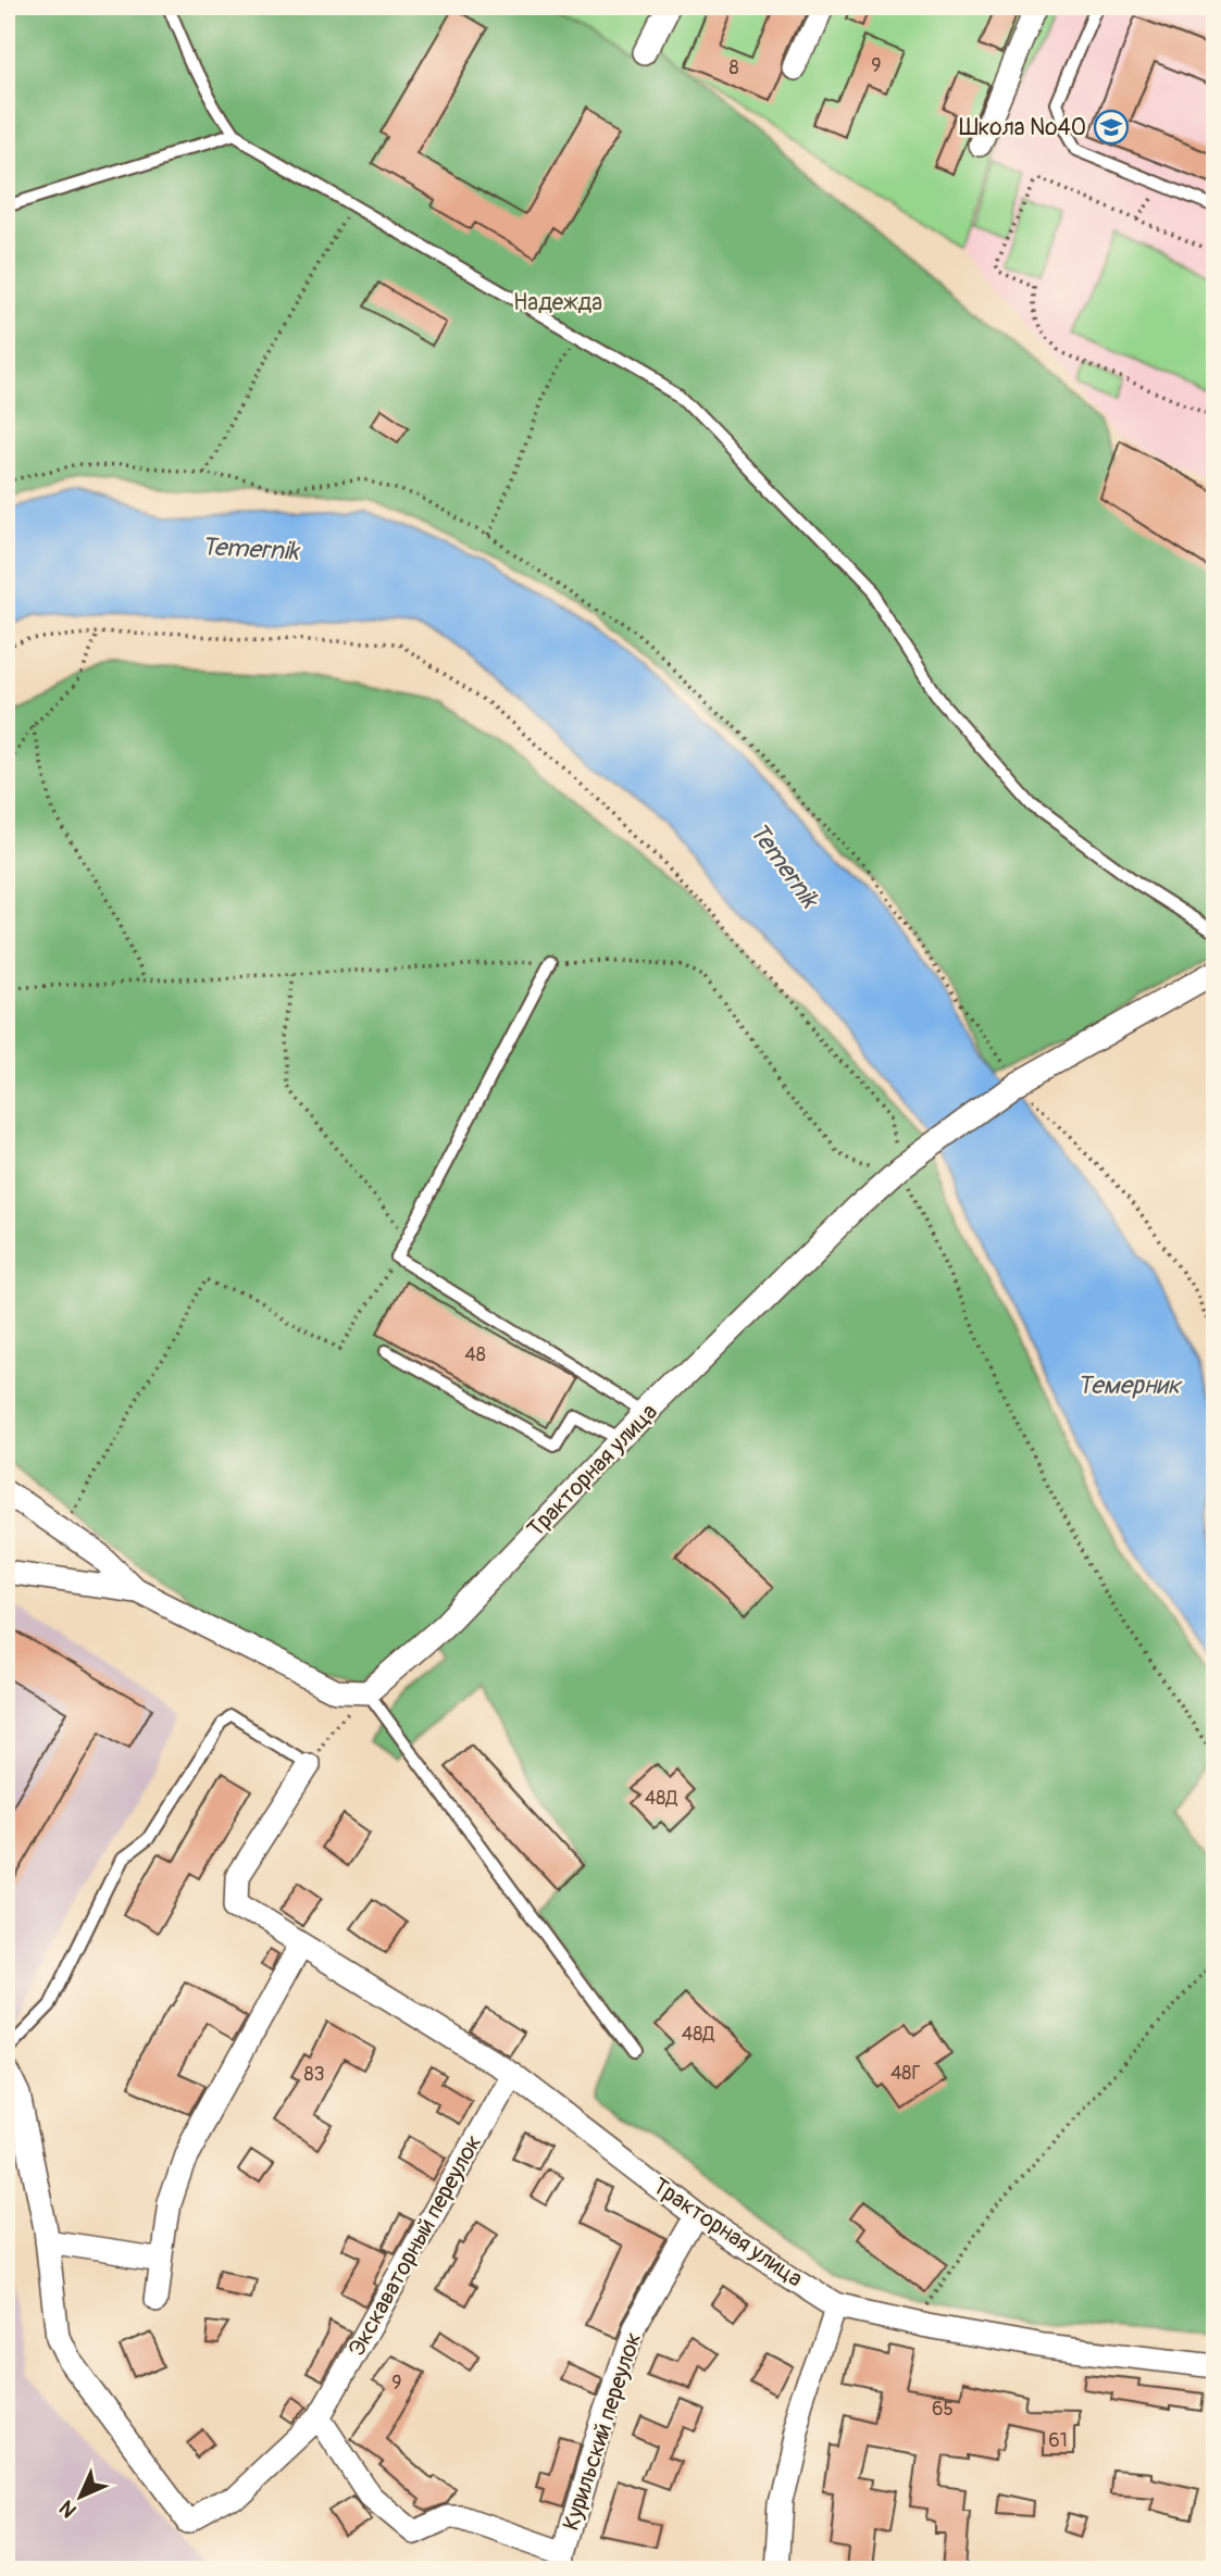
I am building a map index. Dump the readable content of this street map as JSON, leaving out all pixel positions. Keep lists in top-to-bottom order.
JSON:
{
  "streets": {
    "street": ["Тракторная улица", "Экскаваторный переулок", "Курильский переулок"]
  },
  "crossings": [
    ["Тракторная улица", "Экскаваторный переулок"],
    ["Тракторная улица", "Курильский переулок"]
  ],
  "water": ["Temernik", "Темерник"],
  "parks": ["Надежда"],
  "places": {
    "school or university": ["Школа №40"]
  },
  "house_numbers": [
    "9",
    "8",
    "48",
    "48Д",
    "48Д",
    "48Г",
    "83",
    "9",
    "65",
    "61"
  ],
  "north": "bottom left"
}
